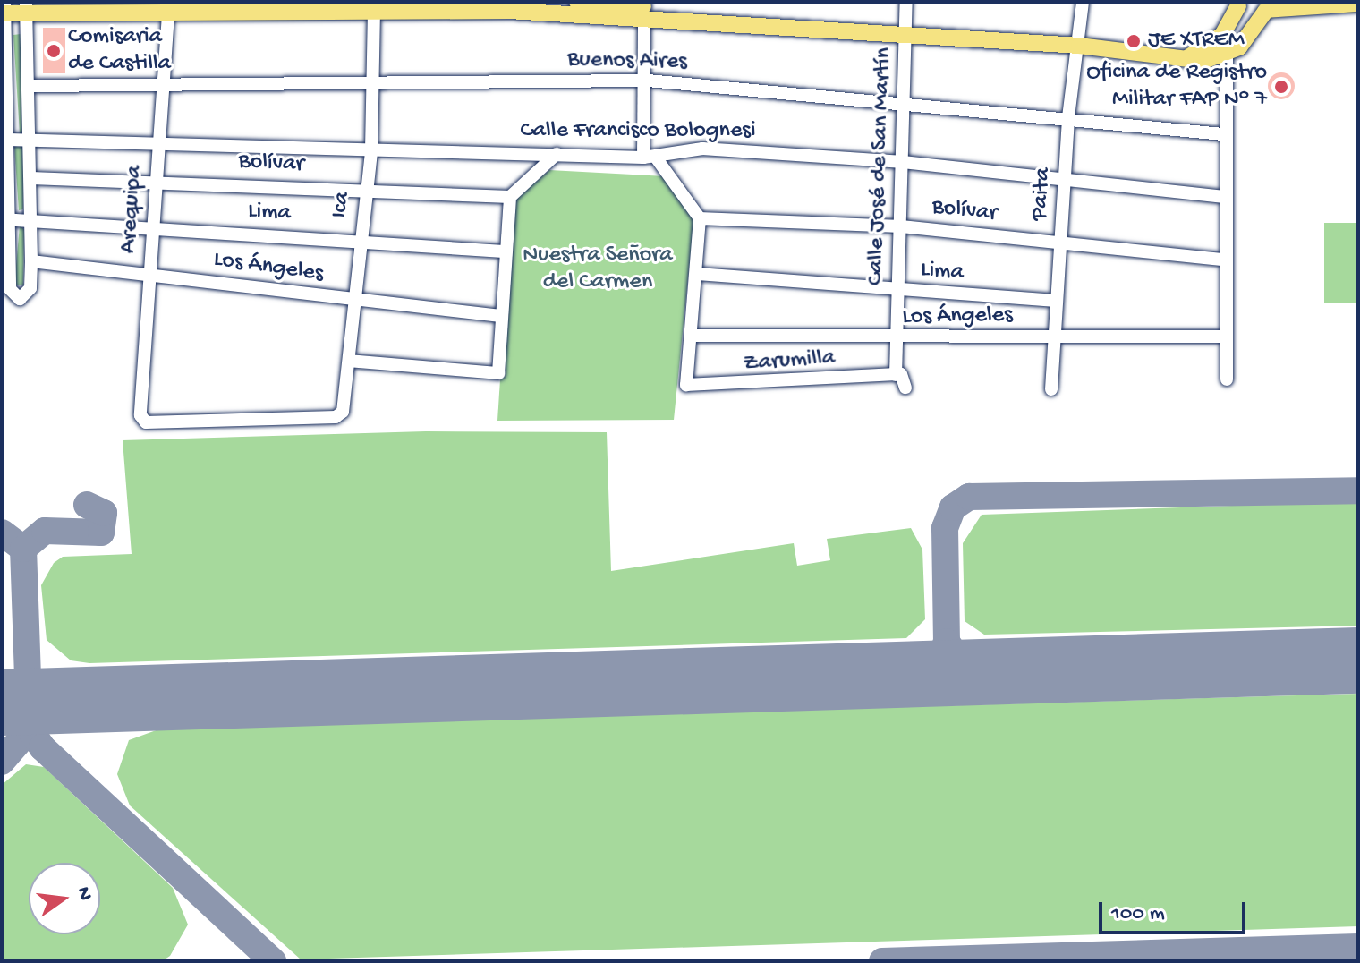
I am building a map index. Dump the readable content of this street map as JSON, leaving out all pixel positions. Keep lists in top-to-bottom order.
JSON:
{
  "streets": {
    "street": [
      "Buenos Aires",
      "Calle Francisco Bolognesi",
      "Bolívar",
      "Calle José de San Martín",
      "Paita",
      "Ica",
      "Arequipa",
      "Lima",
      "Los Ángeles",
      "Zarumilla"
    ]
  },
  "crossings": [
    ["Buenos Aires", "Calle José de San Martín"],
    ["Buenos Aires", "Paita"],
    ["Buenos Aires", "Ica"],
    ["Buenos Aires", "Arequipa"],
    ["Calle Francisco Bolognesi", "Calle José de San Martín"],
    ["Calle Francisco Bolognesi", "Paita"],
    ["Calle Francisco Bolognesi", "Ica"],
    ["Calle Francisco Bolognesi", "Arequipa"],
    ["Bolívar", "Calle José de San Martín"],
    ["Bolívar", "Paita"],
    ["Bolívar", "Ica"],
    ["Bolívar", "Arequipa"],
    ["Calle José de San Martín", "Lima"],
    ["Calle José de San Martín", "Los Ángeles"],
    ["Calle José de San Martín", "Zarumilla"],
    ["Paita", "Lima"],
    ["Paita", "Los Ángeles"],
    ["Ica", "Arequipa"],
    ["Ica", "Lima"],
    ["Ica", "Los Ángeles"],
    ["Arequipa", "Lima"],
    ["Arequipa", "Los Ángeles"],
    ["Los Ángeles", "Zarumilla"]
  ],
  "parks": ["Nuestra Señora del Carmen"],
  "places": ["JE XTREM", "Comisaria de Castilla", "Oficina de Registro Militar FAP N° 7"],
  "scale_bar": "100 m",
  "north": "right"
}
